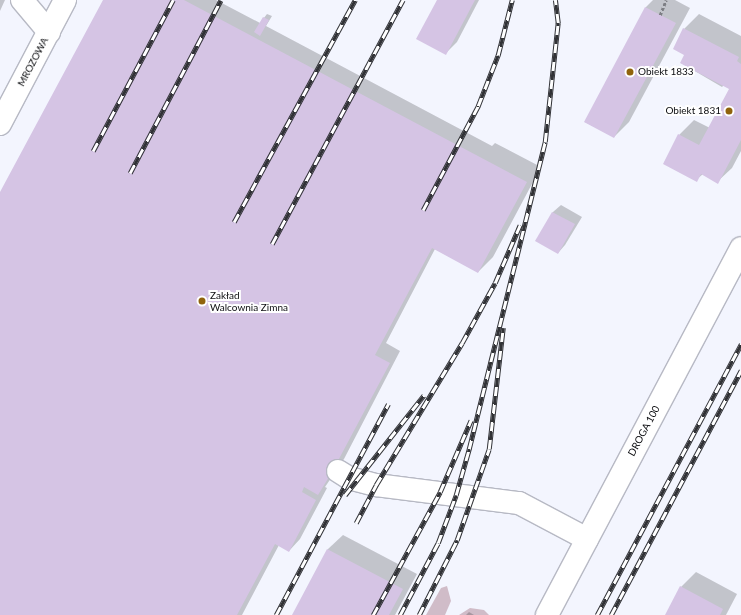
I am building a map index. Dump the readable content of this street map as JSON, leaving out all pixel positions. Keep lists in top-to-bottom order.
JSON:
{
  "streets": {
    "street": ["MROZOWA", "DROGA 100"]
  },
  "places": ["Obiekt 1833", "Obiekt 1831", "Zakład Walcownia Zimna"]
}
